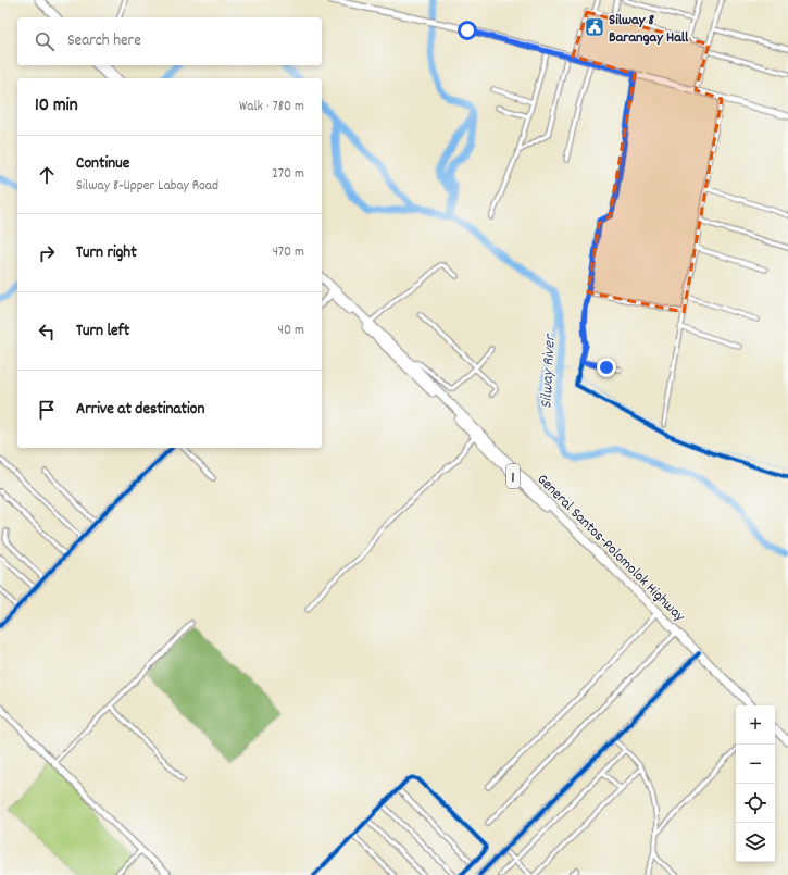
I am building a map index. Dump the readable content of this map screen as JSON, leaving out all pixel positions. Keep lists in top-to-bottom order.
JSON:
{
  "streets": {
    "highway": ["1", "General Santos-Polomolok Highway"]
  },
  "crossings": [
    ["1", "General Santos-Polomolok Highway"]
  ],
  "water": ["Silway River"],
  "places": {
    "public building": ["Silway 8 Barangay Hall"]
  },
  "page": {
    "search": "Search here",
    "heading": ["10 min", "Walk · 780 m"],
    "list": [
      ["Continue", "Silway 8-Upper Labay Road", "270 m"],
      ["Turn right", "470 m"],
      ["Turn left", "40 m"],
      "Arrive at destination"
    ],
    "map_buttons": ["+", "−"]
  }
}
